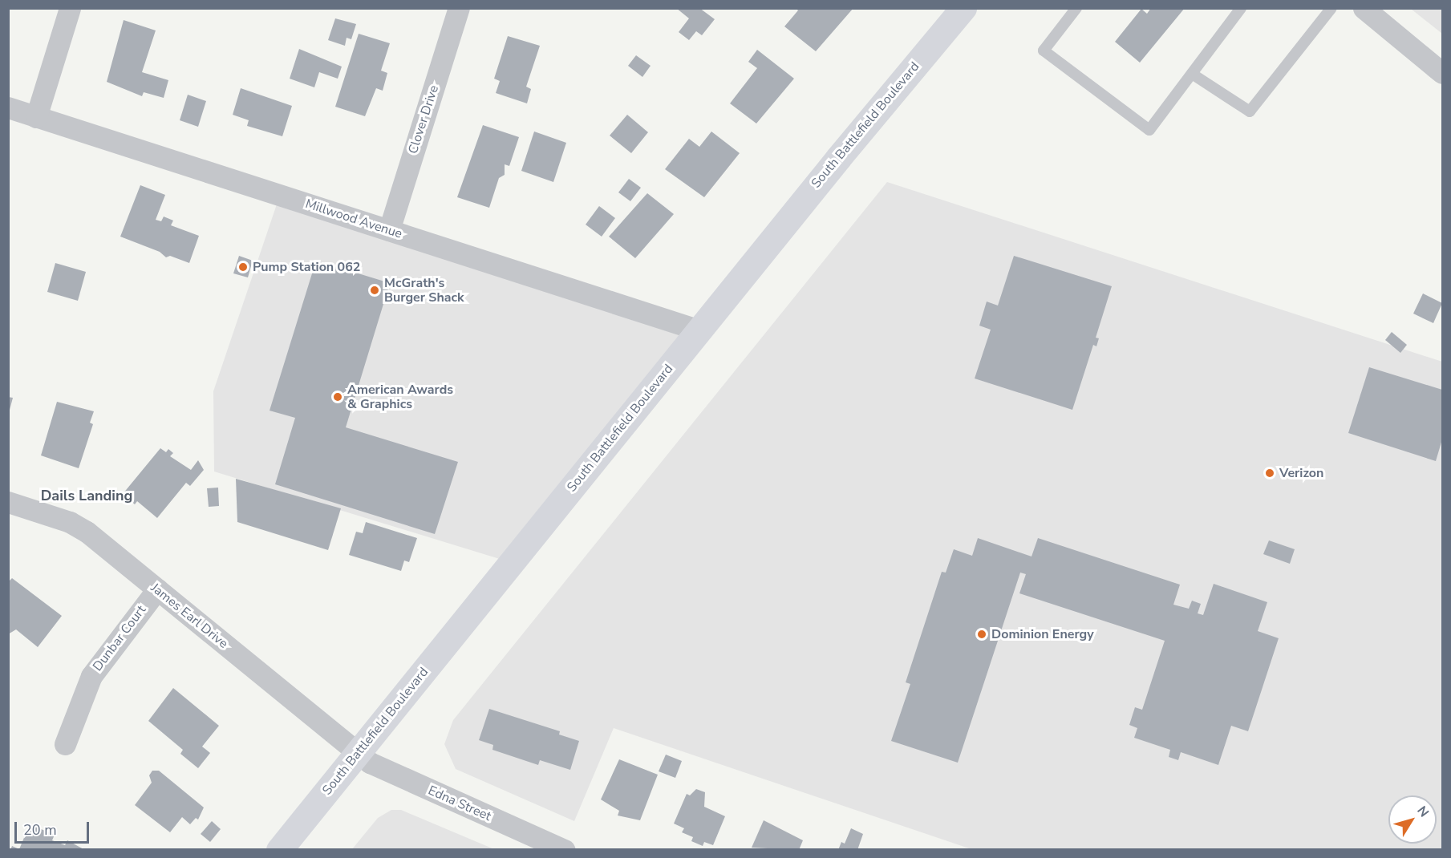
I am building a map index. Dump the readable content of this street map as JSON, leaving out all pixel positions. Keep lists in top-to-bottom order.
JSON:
{
  "streets": {
    "main road": ["South Battlefield Boulevard"],
    "street": [
      "Clover Drive",
      "Millwood Avenue",
      "James Earl Drive",
      "Dunbar Court",
      "Edna Street"
    ]
  },
  "crossings": [
    ["Clover Drive", "Millwood Avenue"],
    ["South Battlefield Boulevard", "Millwood Avenue"],
    ["South Battlefield Boulevard", "James Earl Drive"],
    ["South Battlefield Boulevard", "Edna Street"],
    ["James Earl Drive", "Dunbar Court"],
    ["James Earl Drive", "Edna Street"]
  ],
  "districts": ["Dails Landing"],
  "places": [
    "Pump Station 062",
    "McGrath's Burger Shack",
    "American Awards & Graphics",
    "Verizon",
    "Dominion Energy"
  ],
  "scale_bar": "20 m",
  "north": "top right"
}
